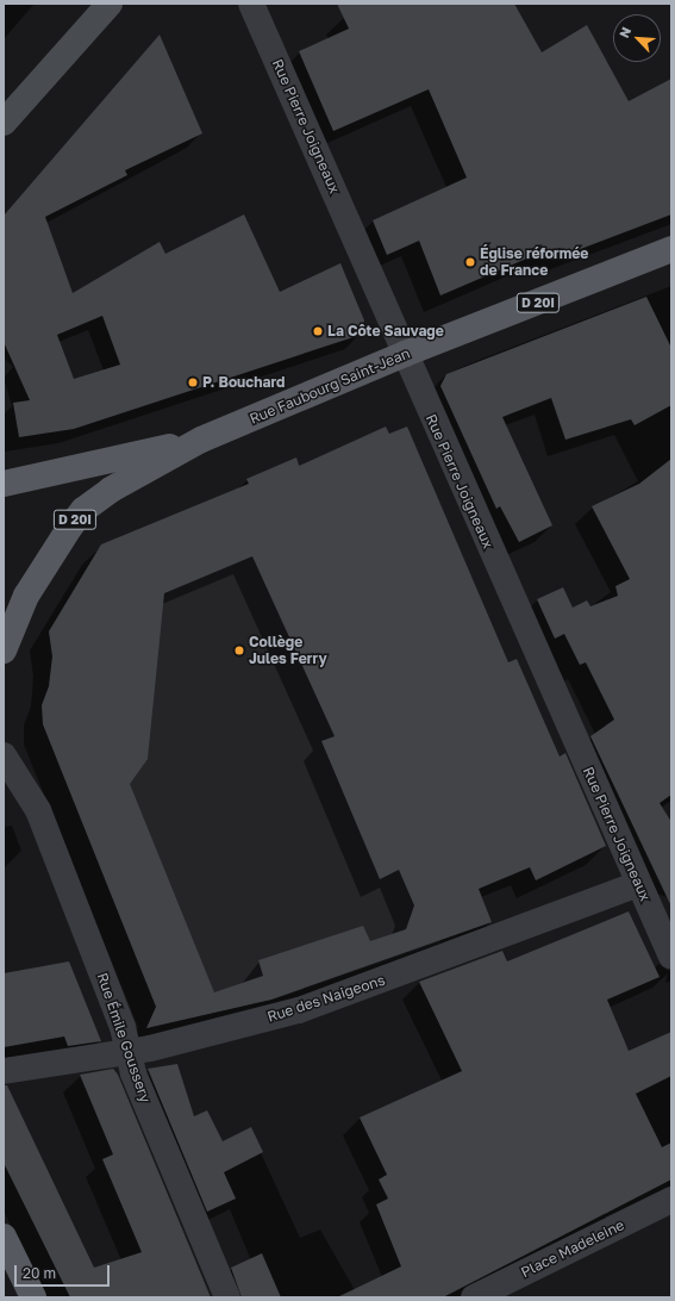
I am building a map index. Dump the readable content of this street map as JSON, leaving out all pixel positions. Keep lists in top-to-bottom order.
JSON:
{
  "streets": {
    "main road": ["D 20I", "Rue Faubourg Saint-Jean"],
    "street": [
      "Rue Pierre Joigneaux",
      "Rue des Naigeons",
      "Rue Émile Goussery",
      "Place Madeleine"
    ]
  },
  "crossings": [
    ["Rue Pierre Joigneaux", "Rue Faubourg Saint-Jean"],
    ["Rue Pierre Joigneaux", "Rue des Naigeons"],
    ["D 20I", "Rue Faubourg Saint-Jean"],
    ["Rue des Naigeons", "Rue Émile Goussery"]
  ],
  "places": [
    "Église réformée de France",
    "La Côte Sauvage",
    "P. Bouchard",
    "Collège Jules Ferry"
  ],
  "scale_bar": "20 m",
  "north": "top left"
}
